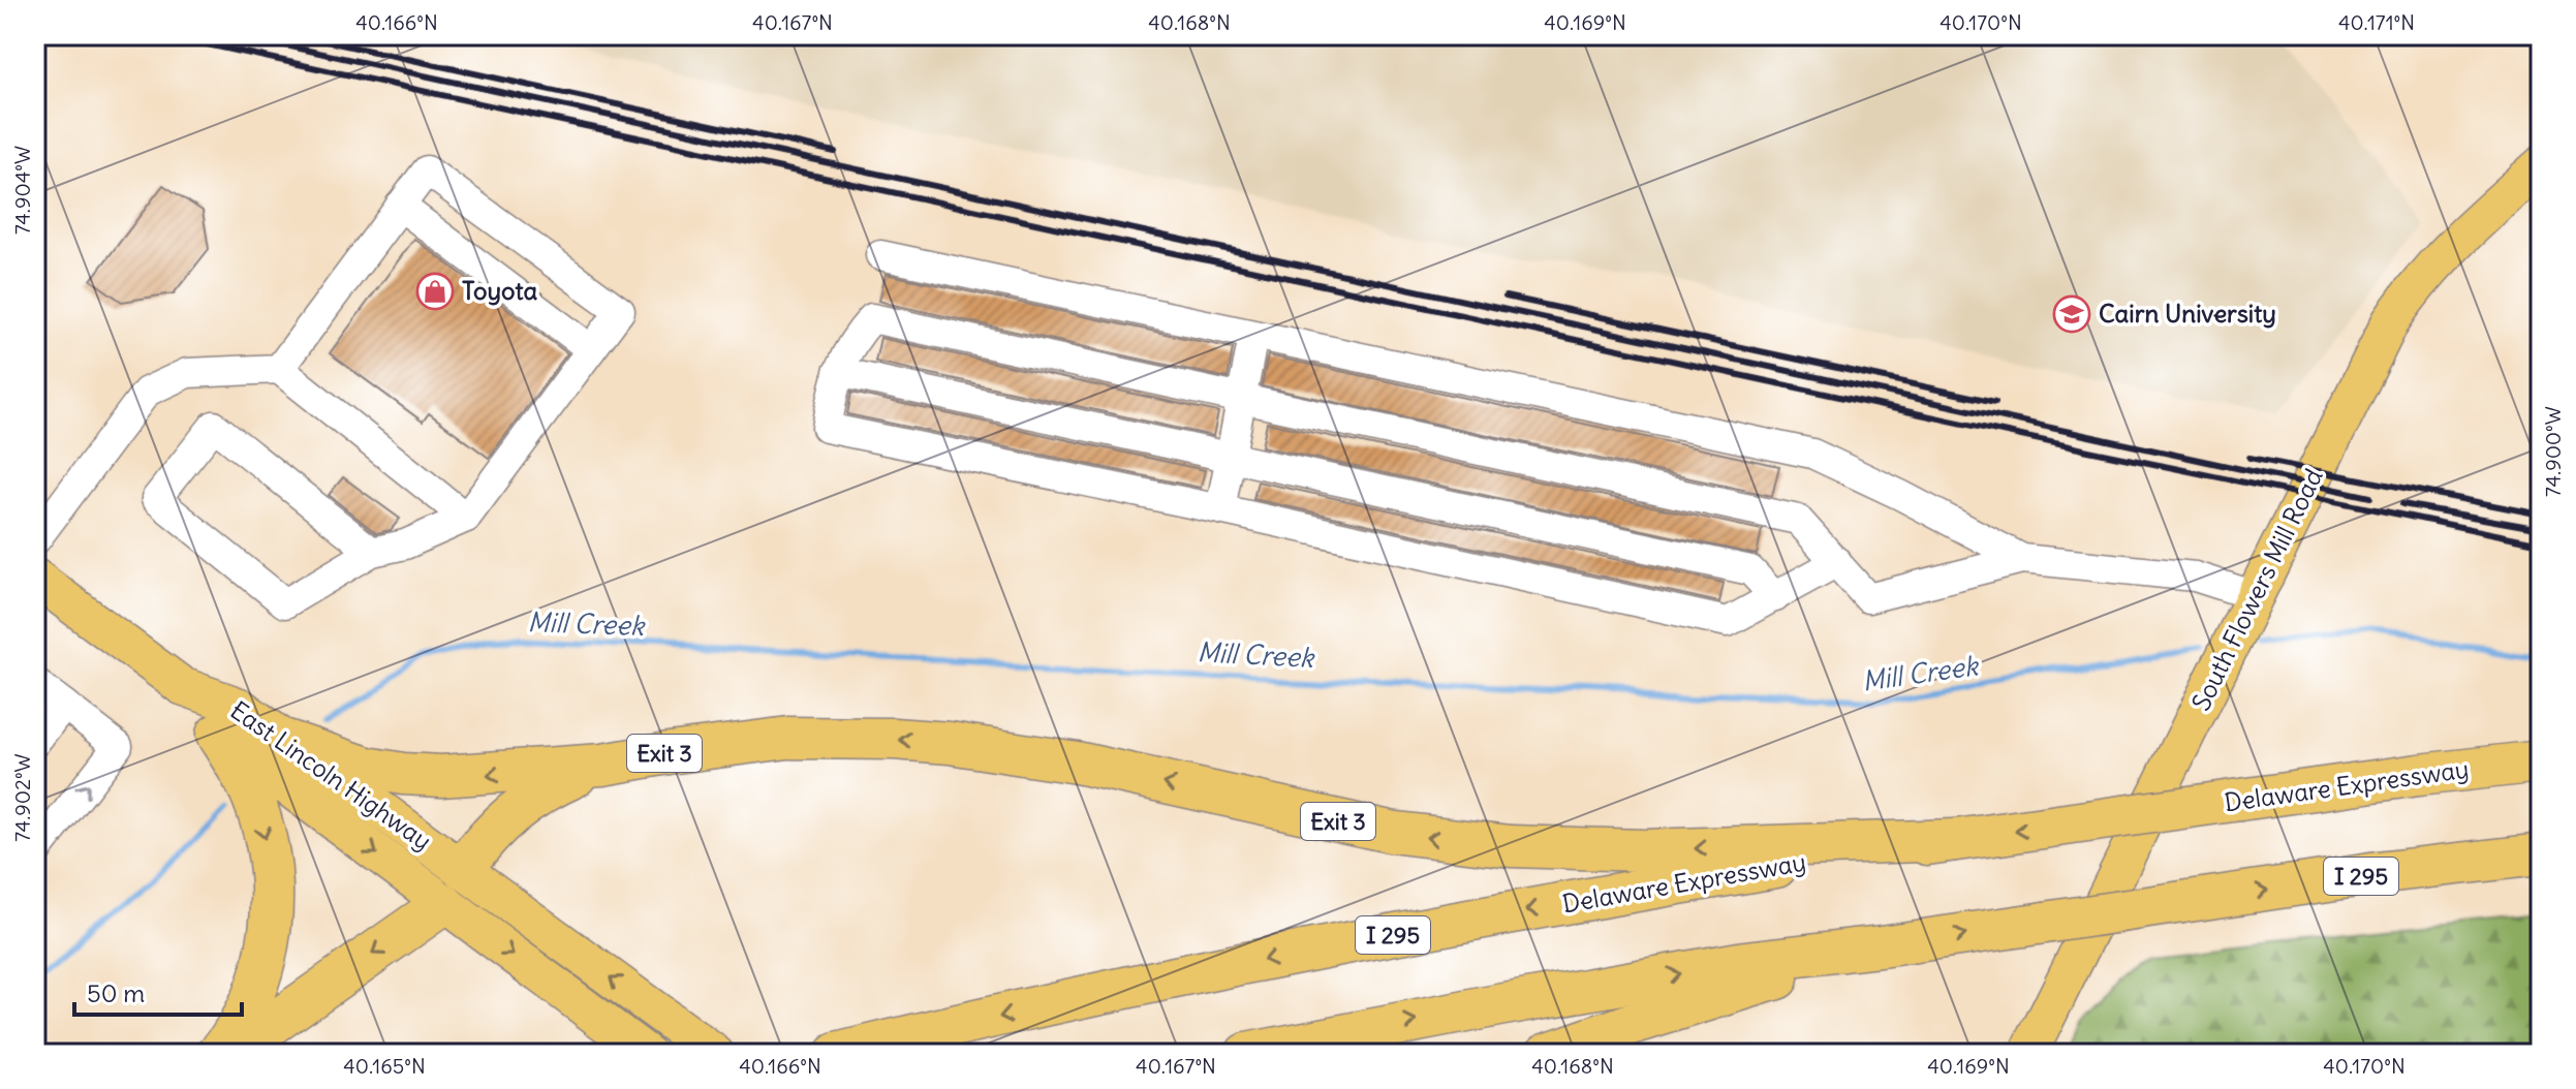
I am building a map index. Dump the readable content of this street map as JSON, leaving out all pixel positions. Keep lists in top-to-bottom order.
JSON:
{
  "streets": {
    "highway": ["Exit 3", "Delaware Expressway", "I 295"],
    "main road": ["South Flowers Mill Road", "East Lincoln Highway"]
  },
  "crossings": [
    ["Exit 3", "Delaware Expressway"]
  ],
  "water": ["Mill Creek"],
  "places": {
    "shop": ["Toyota"],
    "school or university": ["Cairn University"]
  },
  "scale_bar": "50 m",
  "coordinates": [
    "40.166°N",
    "40.167°N",
    "40.168°N",
    "40.169°N",
    "40.170°N",
    "40.171°N",
    "74.904°W",
    "74.900°W",
    "74.902°W",
    "40.165°N"
  ]
}
